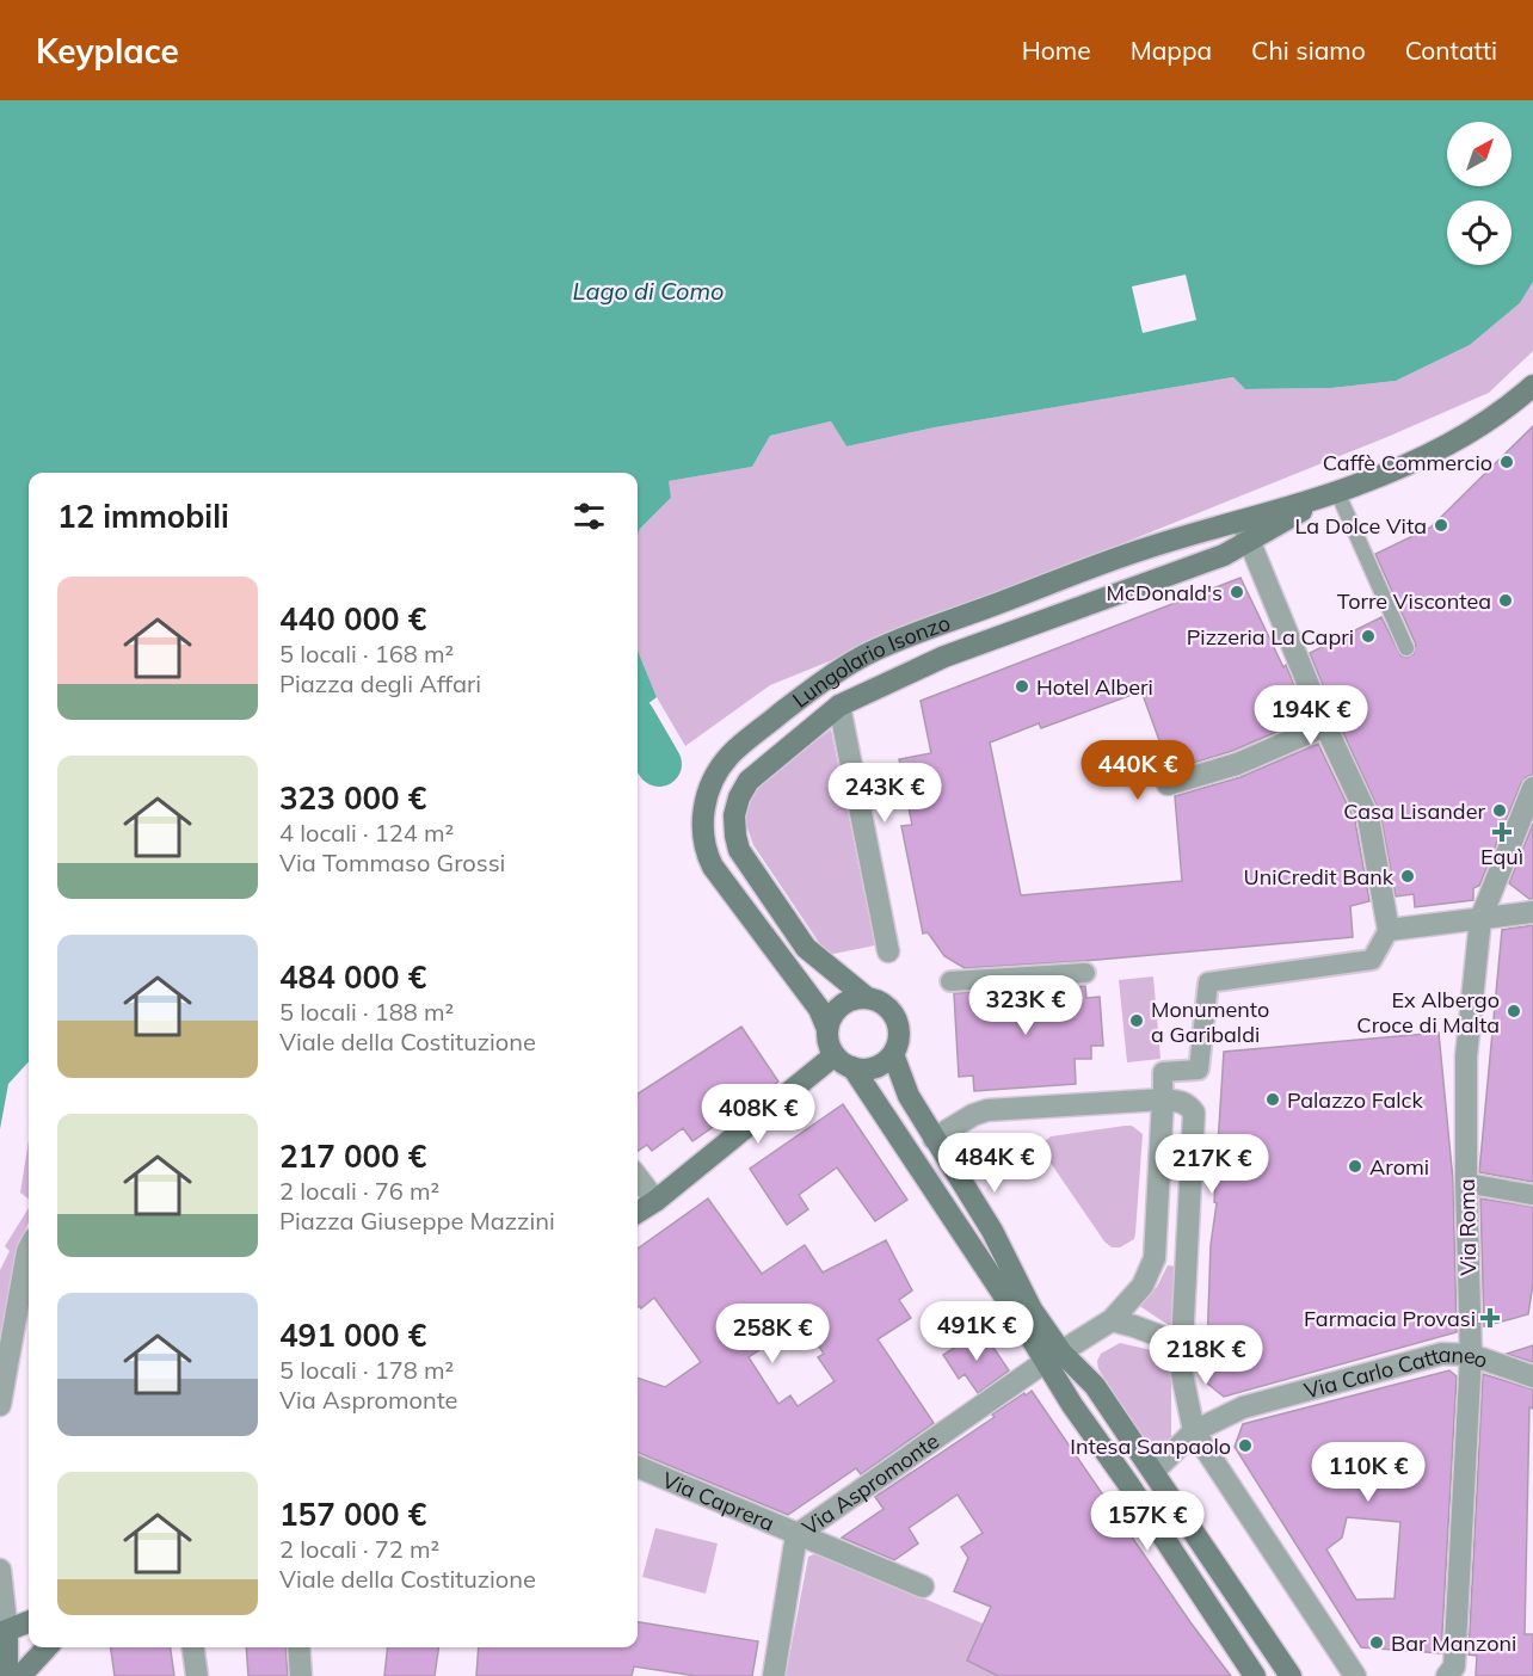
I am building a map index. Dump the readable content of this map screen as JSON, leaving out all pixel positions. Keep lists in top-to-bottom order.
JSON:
{
  "streets": {
    "main road": ["Lungolario Isonzo"],
    "street": [
      "Via Roma",
      "Via Carlo Cattaneo",
      "Via Aspromonte",
      "Via Caprera"
    ]
  },
  "crossings": [
    ["Via Roma", "Via Carlo Cattaneo"],
    ["Via Aspromonte", "Via Caprera"]
  ],
  "water": ["Lago di Como"],
  "places": {
    "other": [
      "Caffè Commercio",
      "La Dolce Vita",
      "McDonald's",
      "Torre Viscontea",
      "Pizzeria La Capri",
      "Hotel Alberi",
      "Casa Lisander",
      "UniCredit Bank",
      "Ex Albergo Croce di Malta",
      "Monumento a Garibaldi",
      "Palazzo Falck",
      "Aromi",
      "Intesa Sanpaolo",
      "Bar Manzoni"
    ],
    "health": ["Equì", "Farmacia Provasi"]
  },
  "north": "top right",
  "page": {
    "header": "Keyplace",
    "nav": [
      "Home",
      "Mappa",
      "Chi siamo",
      "Contatti"
    ],
    "heading": "12 immobili",
    "list": [
      {
        "name": "440 000 €",
        "note": "5 locali · 168 m² · Piazza degli Affari"
      },
      {
        "name": "323 000 €",
        "note": "4 locali · 124 m² · Via Tommaso Grossi"
      },
      {
        "name": "484 000 €",
        "note": "5 locali · 188 m² · Viale della Costituzione"
      },
      {
        "name": "217 000 €",
        "note": "2 locali · 76 m² · Piazza Giuseppe Mazzini"
      },
      {
        "name": "491 000 €",
        "note": "5 locali · 178 m² · Via Aspromonte"
      },
      {
        "name": "157 000 €",
        "note": "2 locali · 72 m² · Viale della Costituzione"
      }
    ],
    "price": [
      "194K €",
      "440K €",
      "243K €",
      "323K €",
      "408K €",
      "484K €",
      "217K €",
      "491K €",
      "258K €",
      "218K €",
      "110K €",
      "157K €"
    ]
  }
}
